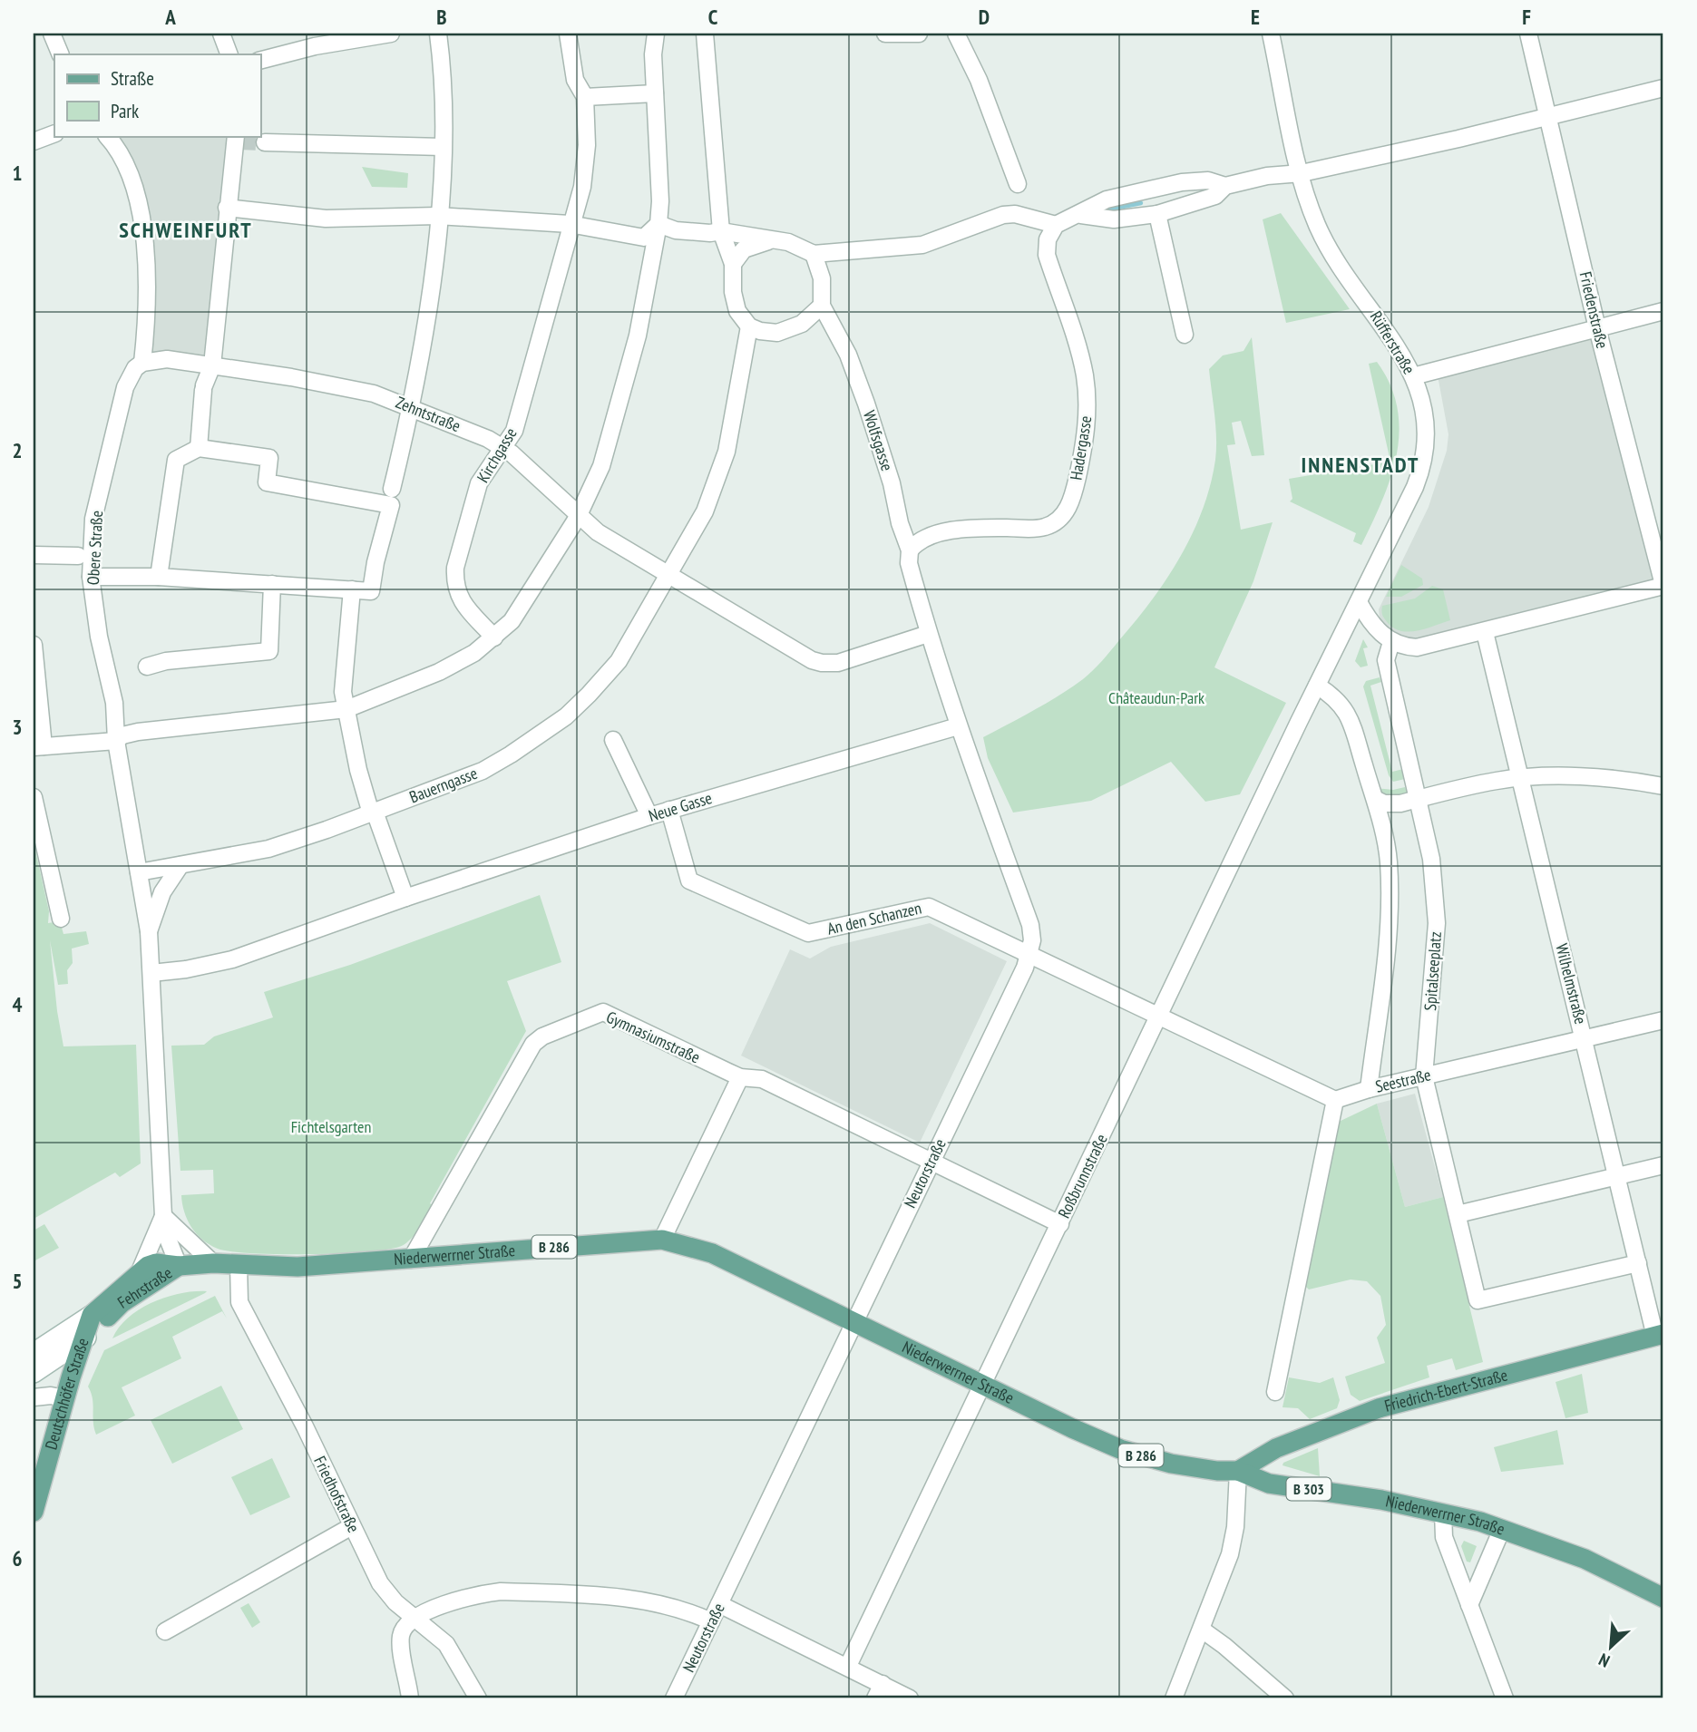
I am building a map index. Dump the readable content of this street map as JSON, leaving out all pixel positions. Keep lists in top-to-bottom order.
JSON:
{
  "streets": {
    "main road": [
      "B 286",
      "Niederwerrner Straße",
      "Fehrstraße",
      "Friedrich-Ebert-Straße",
      "Deutschhöfer Straße",
      "B 303"
    ],
    "street": [
      "Friedenstraße",
      "Rüfferstraße",
      "Zehntstraße",
      "Wolfsgasse",
      "Hadergasse",
      "Kirchgasse",
      "Obere Straße",
      "Bauerngasse",
      "Neue Gasse",
      "An den Schanzen",
      "Spitalseeplatz",
      "Wilhelmstraße",
      "Gymnasiumstraße",
      "Seestraße",
      "Neutorstraße",
      "Roßbrunnstraße",
      "Friedhofstraße"
    ]
  },
  "crossings": [
    ["Rüfferstraße", "Roßbrunnstraße"],
    ["Zehntstraße", "Wolfsgasse"],
    ["Zehntstraße", "Kirchgasse"],
    ["Zehntstraße", "Obere Straße"],
    ["Zehntstraße", "Bauerngasse"],
    ["Zehntstraße", "Neutorstraße"],
    ["Wolfsgasse", "Hadergasse"],
    ["Wolfsgasse", "Bauerngasse"],
    ["Wolfsgasse", "Neutorstraße"],
    ["Obere Straße", "Bauerngasse"],
    ["Obere Straße", "Neue Gasse"],
    ["Neue Gasse", "An den Schanzen"],
    ["Neue Gasse", "Neutorstraße"],
    ["An den Schanzen", "Neutorstraße"],
    ["An den Schanzen", "Roßbrunnstraße"],
    ["Spitalseeplatz", "Wilhelmstraße"],
    ["Spitalseeplatz", "Seestraße"],
    ["Wilhelmstraße", "Seestraße"],
    ["Wilhelmstraße", "Friedrich-Ebert-Straße"],
    ["Gymnasiumstraße", "Neutorstraße"],
    ["Gymnasiumstraße", "Roßbrunnstraße"],
    ["Gymnasiumstraße", "Niederwerrner Straße"],
    ["Neutorstraße", "Niederwerrner Straße"],
    ["Roßbrunnstraße", "Niederwerrner Straße"],
    ["B 286", "Niederwerrner Straße"],
    ["B 286", "Fehrstraße"],
    ["B 286", "Friedhofstraße"],
    ["Niederwerrner Straße", "Friedrich-Ebert-Straße"],
    ["Niederwerrner Straße", "Friedhofstraße"],
    ["Fehrstraße", "Deutschhöfer Straße"]
  ],
  "districts": ["SCHWEINFURT", "INNENSTADT"],
  "parks": ["Châteaudun-Park", "Fichtelsgarten"],
  "legend": ["Straße", "Park"],
  "north": "bottom left",
  "grid": {
    "columns": [
      "A",
      "B",
      "C",
      "D",
      "E",
      "F"
    ],
    "rows": [
      "1",
      "2",
      "3",
      "4",
      "5",
      "6"
    ]
  }
}
